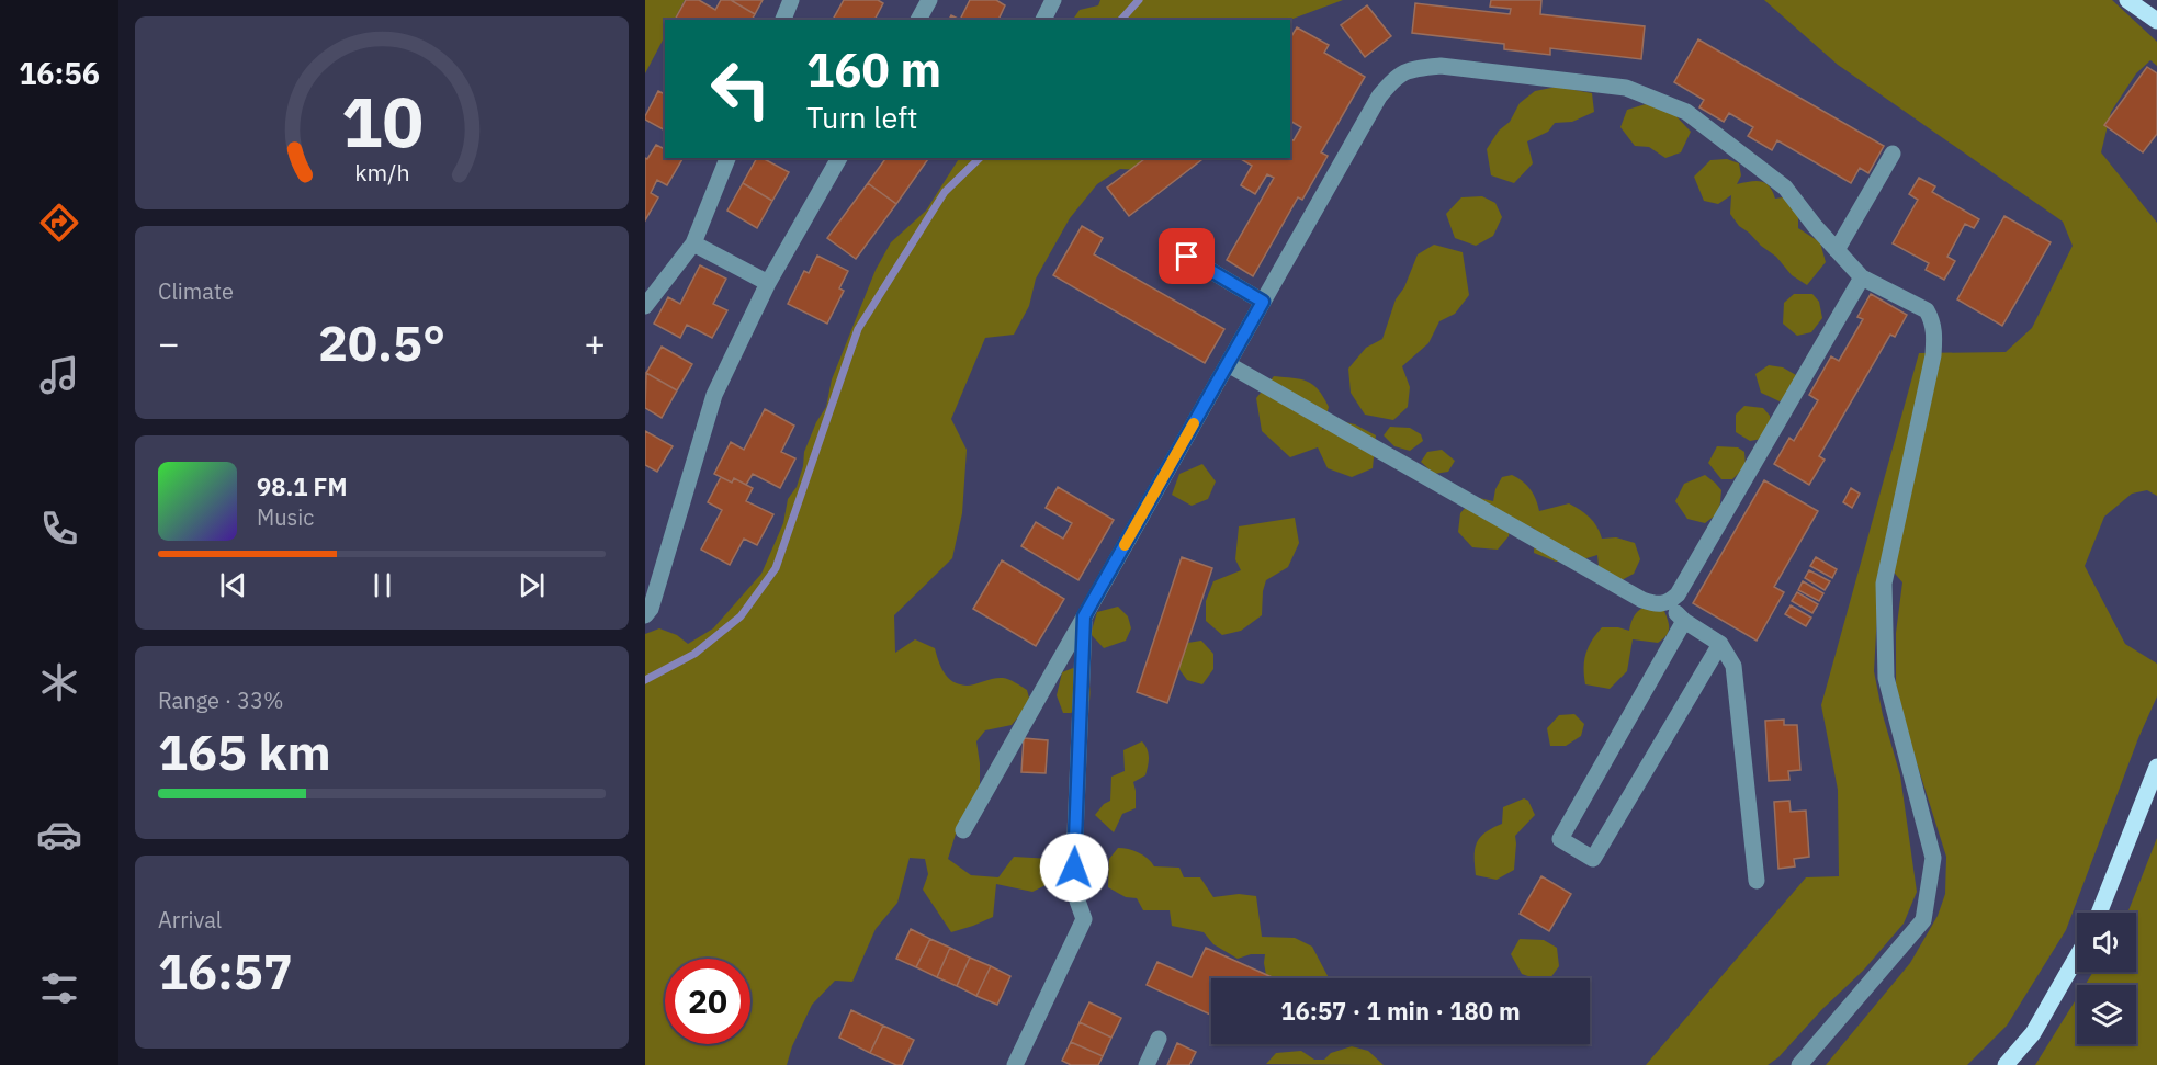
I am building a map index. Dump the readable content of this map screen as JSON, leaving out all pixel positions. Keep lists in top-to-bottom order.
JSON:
{
  "page": {
    "tabs": "16:56",
    "turn": ["160 m", "Turn left"],
    "tile": [
      "Climate",
      ["Range · 33%", "165 km"],
      ["Arrival", "16:57"]
    ],
    "heat": ["−", "20.5°", "+"],
    "song": ["98.1 FM", "Music"],
    "limit": "20",
    "trip": "16:57 · 1 min · 180 m",
    "gauge": ["10", "km/h"]
  }
}
